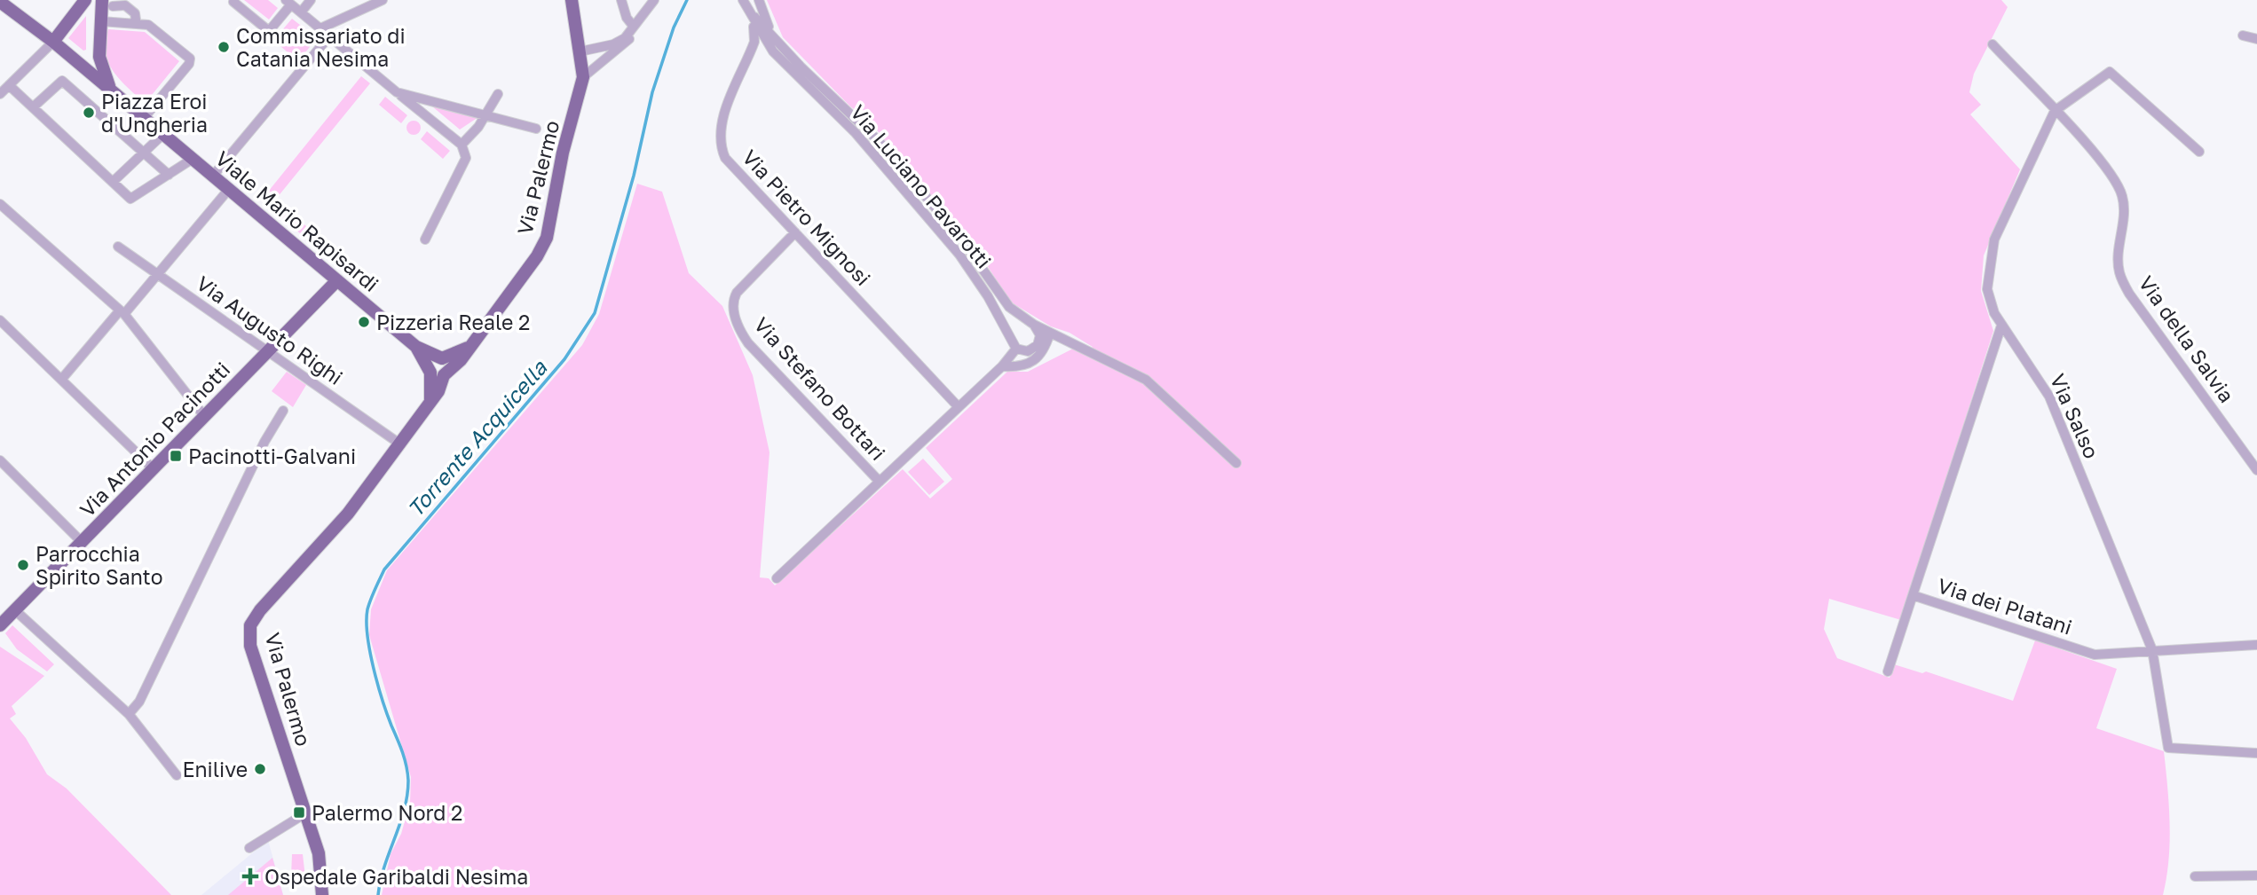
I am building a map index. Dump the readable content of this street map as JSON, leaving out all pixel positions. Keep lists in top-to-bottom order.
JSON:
{
  "streets": {
    "main road": ["Via Palermo", "Viale Mario Rapisardi", "Via Antonio Pacinotti"],
    "street": [
      "Via Luciano Pavarotti",
      "Via Pietro Mignosi",
      "Via Augusto Righi",
      "Via della Salvia",
      "Via Stefano Bottari",
      "Via Salso",
      "Via dei Platani"
    ]
  },
  "crossings": [
    ["Via Palermo", "Via Augusto Righi"],
    ["Via Luciano Pavarotti", "Via Pietro Mignosi"],
    ["Via Pietro Mignosi", "Via Stefano Bottari"],
    ["Viale Mario Rapisardi", "Via Antonio Pacinotti"],
    ["Via Augusto Righi", "Via Antonio Pacinotti"],
    ["Via della Salvia", "Via Salso"],
    ["Via Salso", "Via dei Platani"]
  ],
  "water": ["Torrente Acquicella"],
  "places": {
    "other": [
      "Commissariato di Catania Nesima",
      "Piazza Eroi d'Ungheria",
      "Pizzeria Reale 2",
      "Parrocchia Spirito Santo",
      "Enilive"
    ],
    "transit": ["Pacinotti-Galvani", "Palermo Nord 2"],
    "health": ["Ospedale Garibaldi Nesima"]
  }
}
